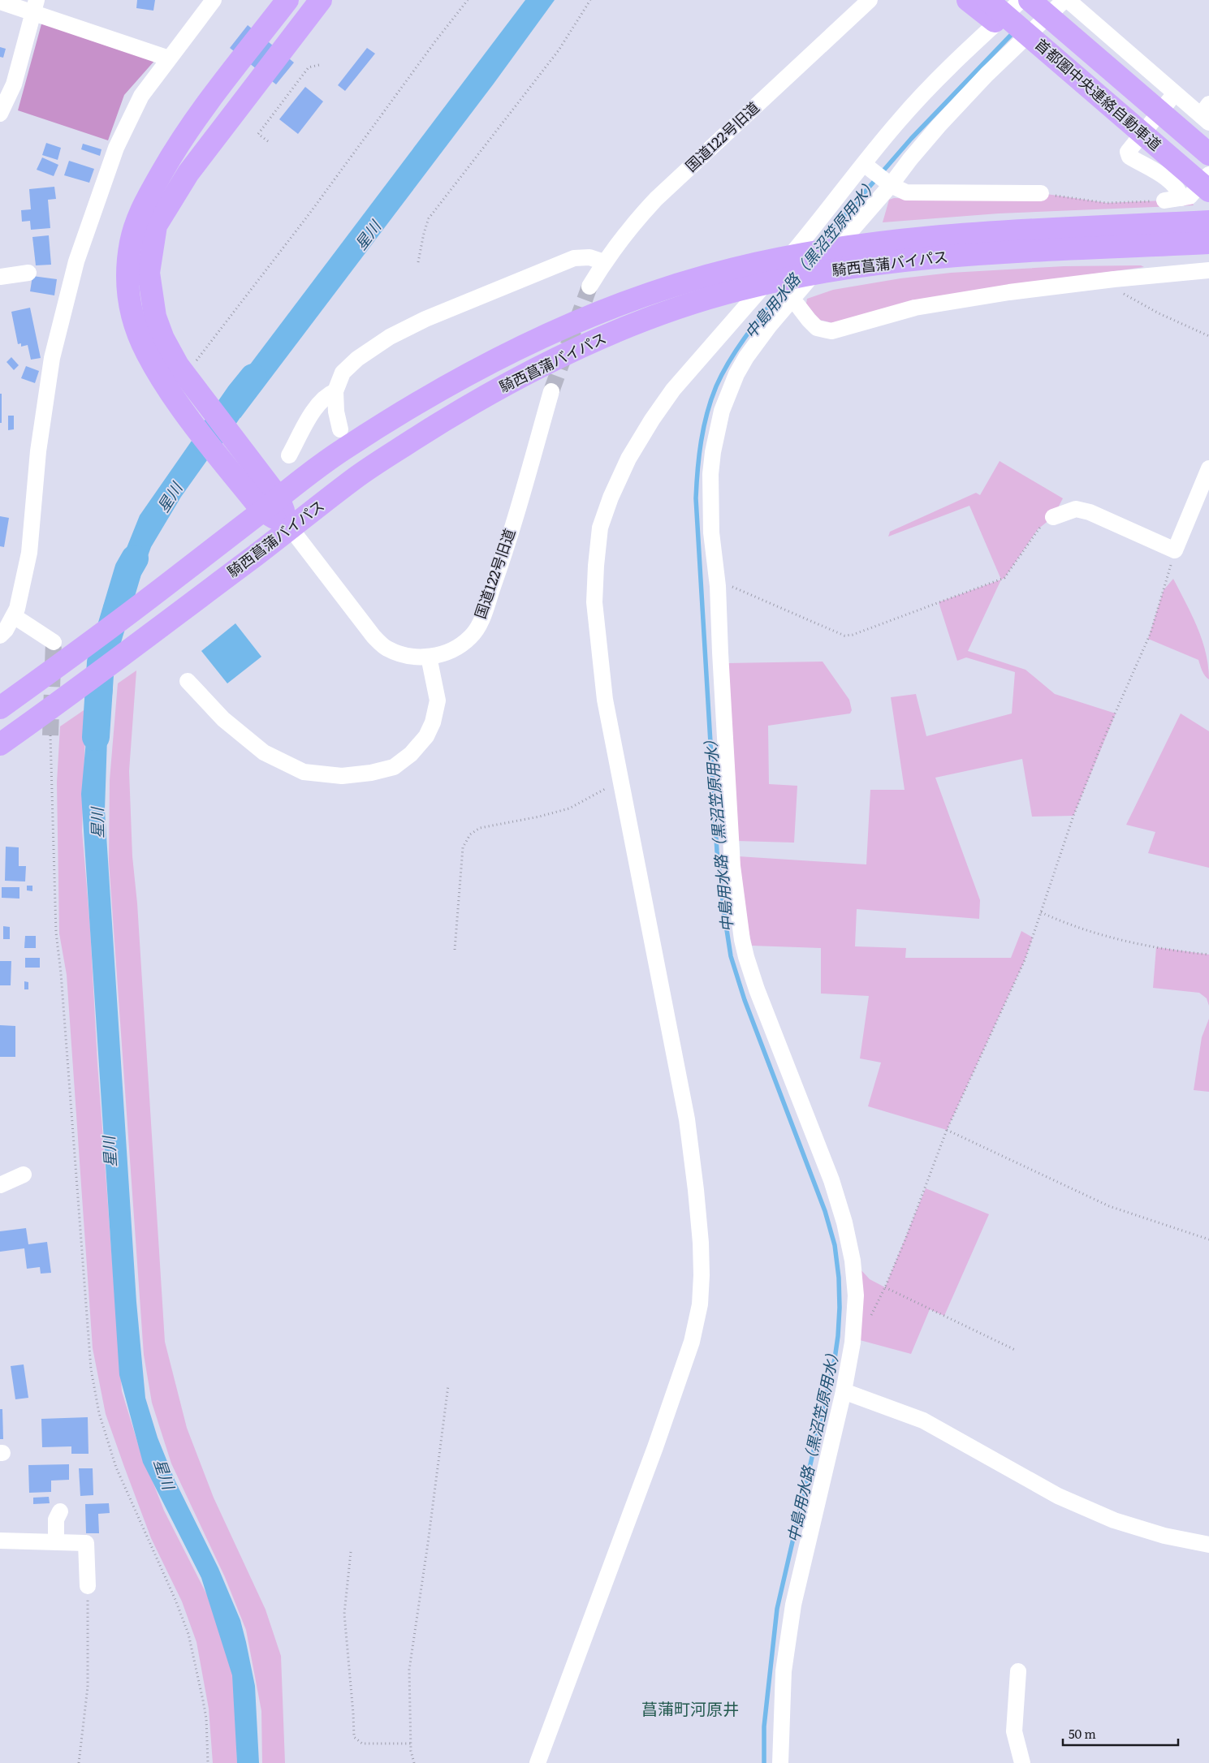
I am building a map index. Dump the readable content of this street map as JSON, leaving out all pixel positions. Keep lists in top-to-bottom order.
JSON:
{
  "streets": {
    "highway": ["首都圏中央連絡自動車道", "騎西菖蒲バイパス"],
    "street": ["国道122号旧道"]
  },
  "crossings": [
    ["国道122号旧道", "騎西菖蒲バイパス"]
  ],
  "districts": ["菖蒲町河原井"],
  "water": ["星川", "中島用水路（黒沼笠原用水）"],
  "scale_bar": "50 m"
}
